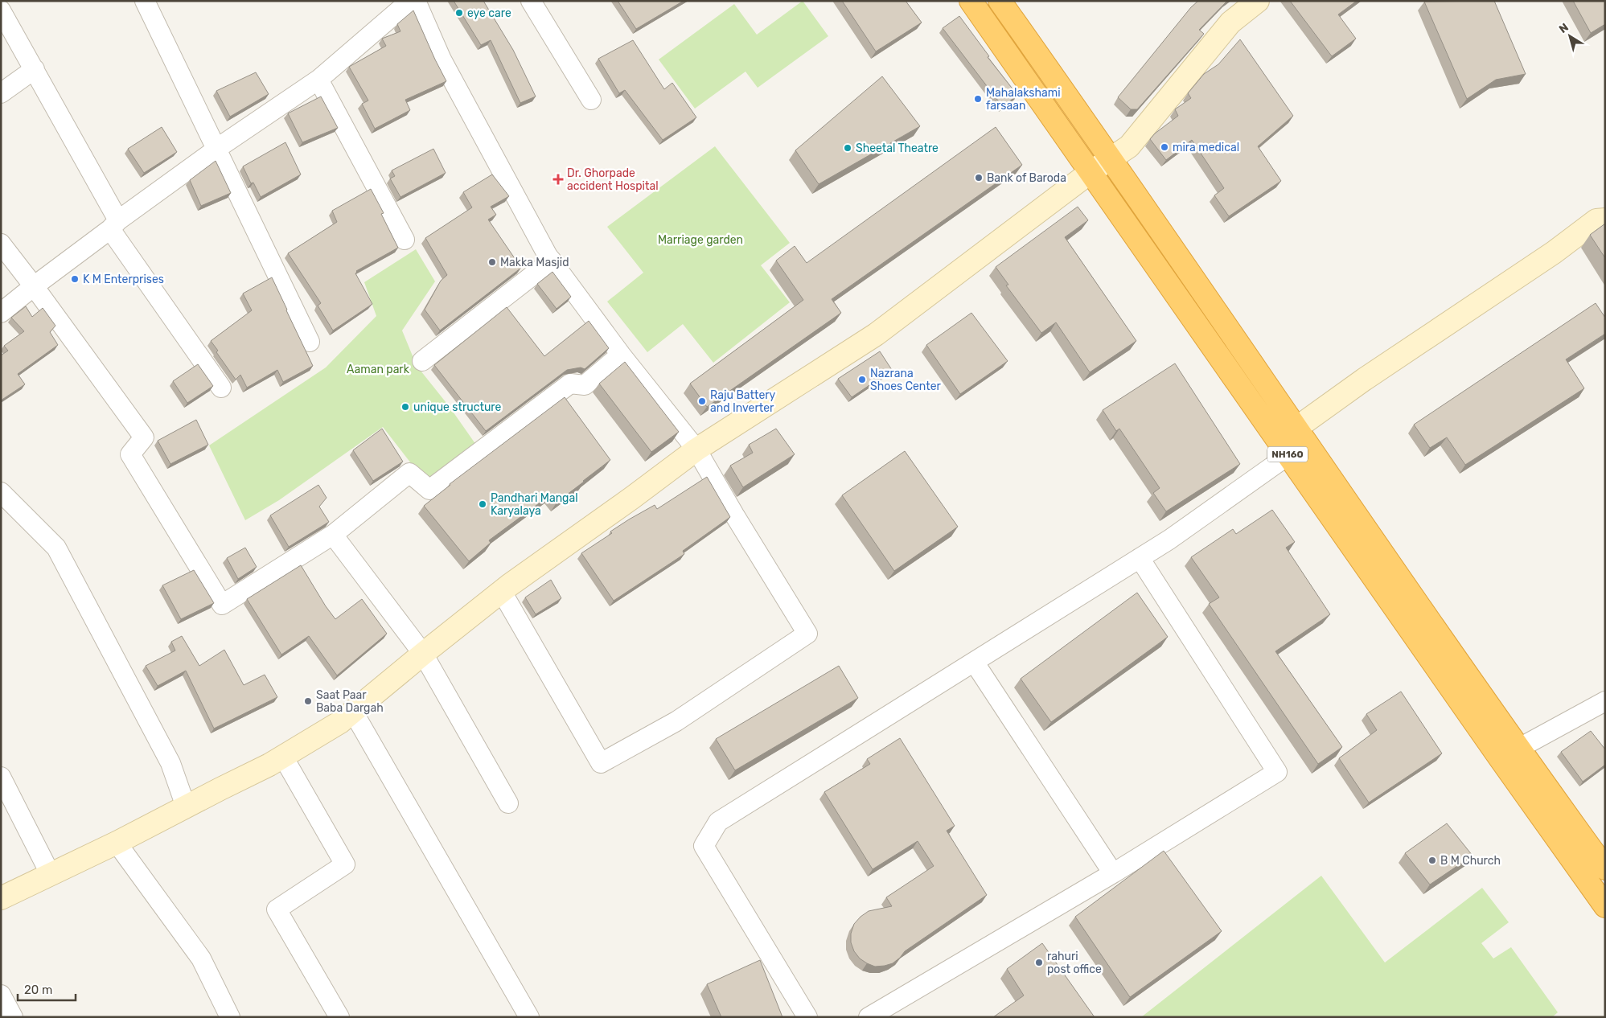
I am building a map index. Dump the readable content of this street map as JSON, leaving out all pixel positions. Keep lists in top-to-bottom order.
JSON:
{
  "streets": {
    "highway": ["NH160"]
  },
  "parks": ["Marriage garden", "Aaman park"],
  "places": {
    "other": [
      "eye care",
      "Mahalakshami farsaan",
      "mira medical",
      "Sheetal Theatre",
      "Bank of Baroda",
      "Makka Masjid",
      "K M Enterprises",
      "Nazrana Shoes Center",
      "Raju Battery and Inverter",
      "unique structure",
      "Pandhari Mangal Karyalaya",
      "Saat Paar Baba Dargah",
      "B M Church",
      "rahuri post office"
    ],
    "health": ["Dr. Ghorpade accident Hospital"]
  },
  "scale_bar": "20 m",
  "north": "top left"
}
